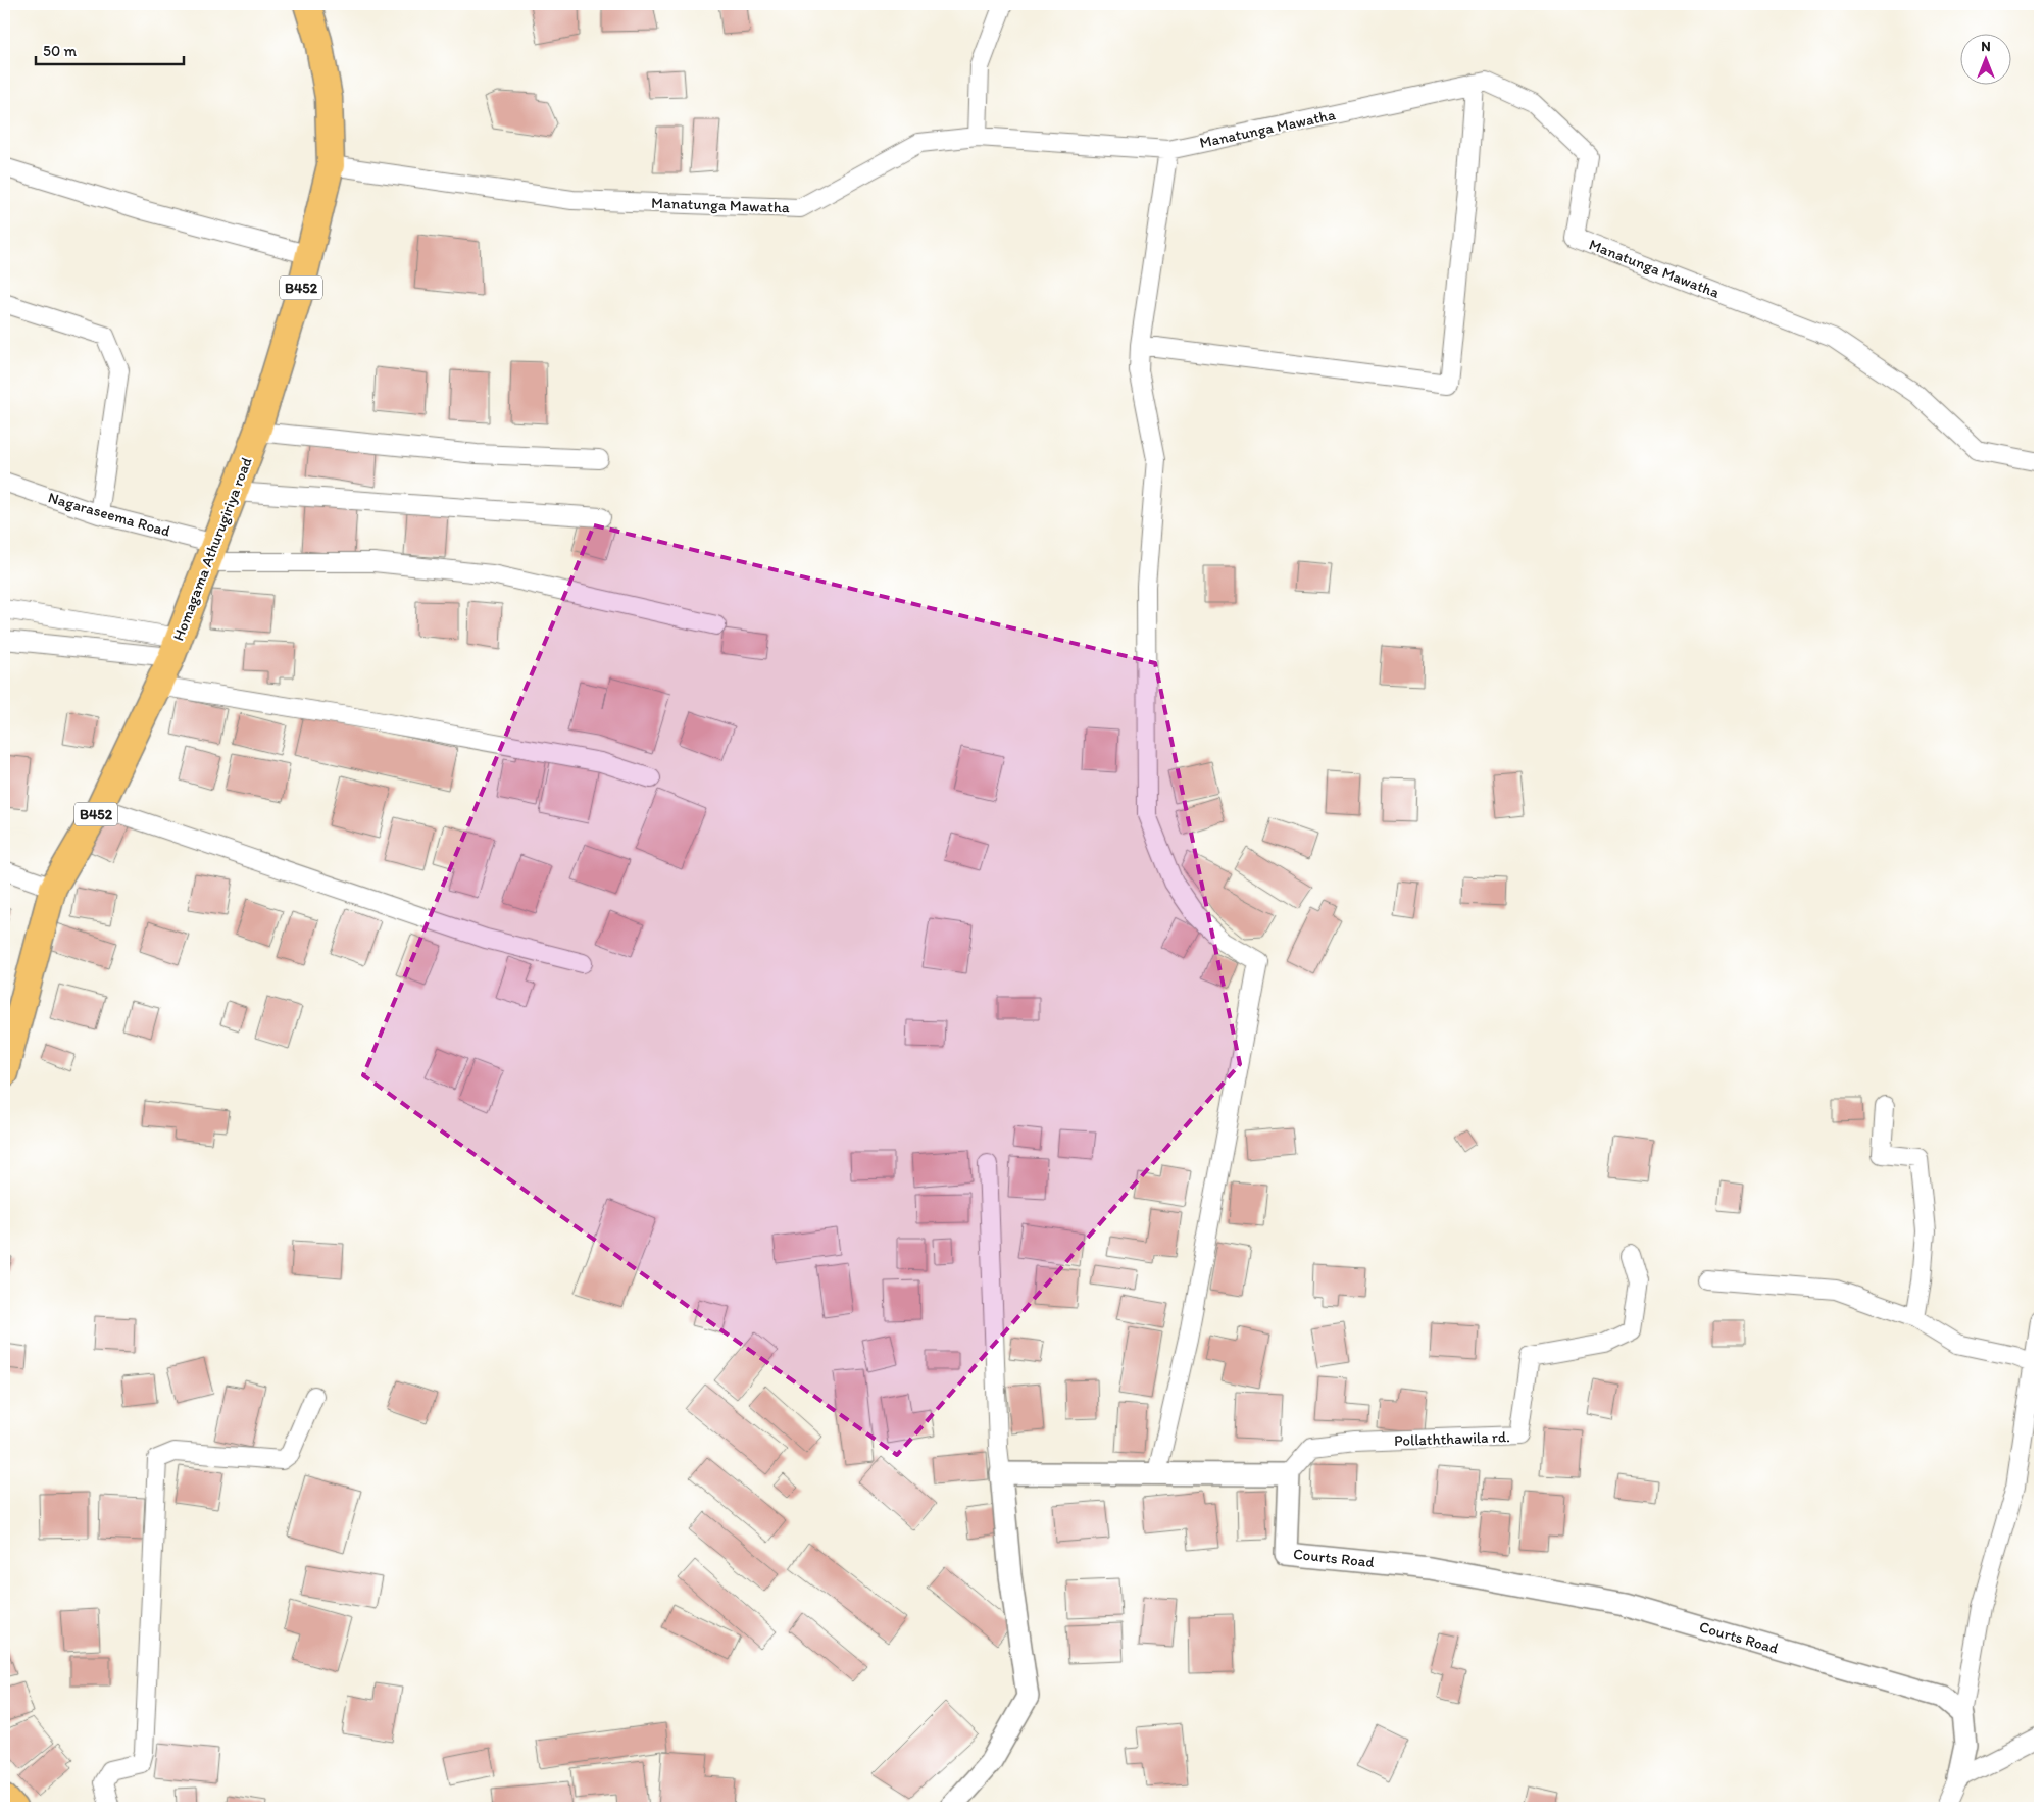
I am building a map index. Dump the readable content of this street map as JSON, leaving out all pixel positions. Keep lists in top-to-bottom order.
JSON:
{
  "streets": {
    "main road": ["B452", "Homagama Athurugiriya road"],
    "street": [
      "Manatunga Mawatha",
      "Nagaraseema Road",
      "Pollaththawila rd.",
      "Courts Road"
    ]
  },
  "crossings": [
    ["Manatunga Mawatha", "Homagama Athurugiriya road"],
    ["Nagaraseema Road", "Homagama Athurugiriya road"],
    ["Pollaththawila rd.", "Courts Road"]
  ],
  "scale_bar": "50 m",
  "north": "top"
}
